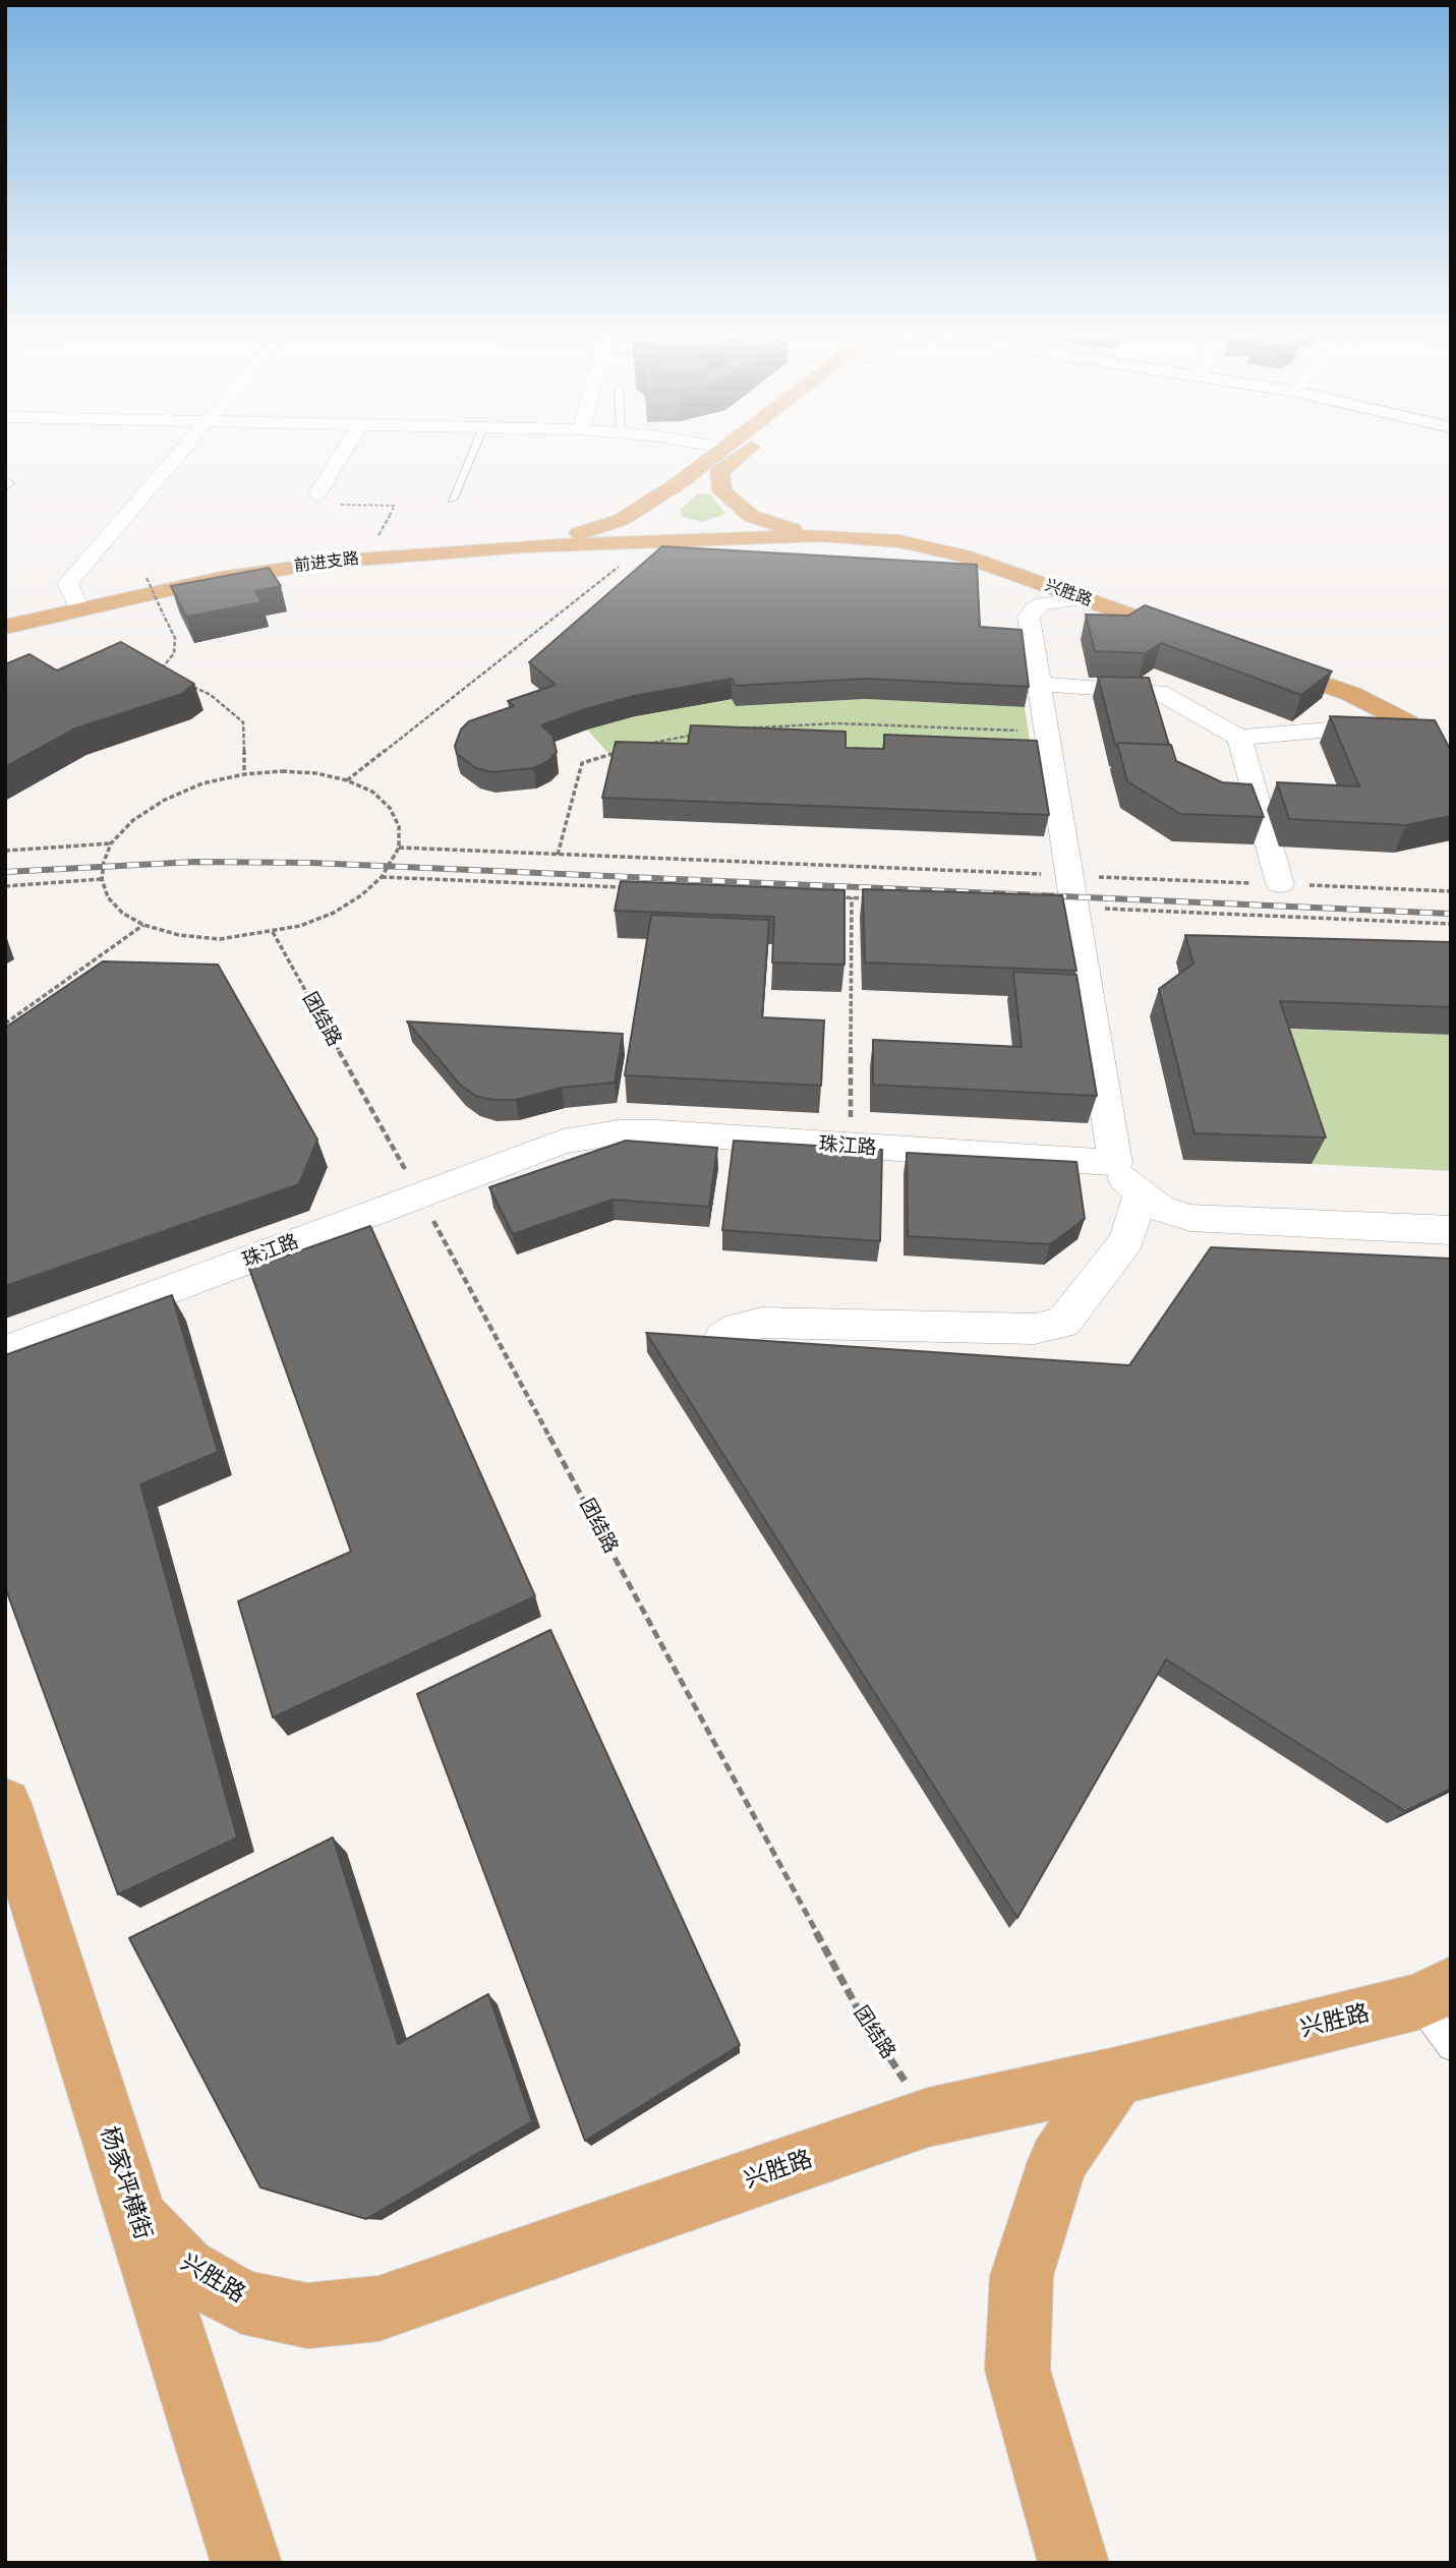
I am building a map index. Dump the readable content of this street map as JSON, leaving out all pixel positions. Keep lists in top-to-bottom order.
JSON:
{
  "streets": {
    "main road": ["前进支路", "兴胜路", "杨家坪横街"],
    "street": ["珠江路"],
    "path": ["团结路"]
  },
  "crossings": [
    ["前进支路", "兴胜路"],
    ["兴胜路", "团结路"],
    ["兴胜路", "杨家坪横街"],
    ["团结路", "珠江路"]
  ]
}
